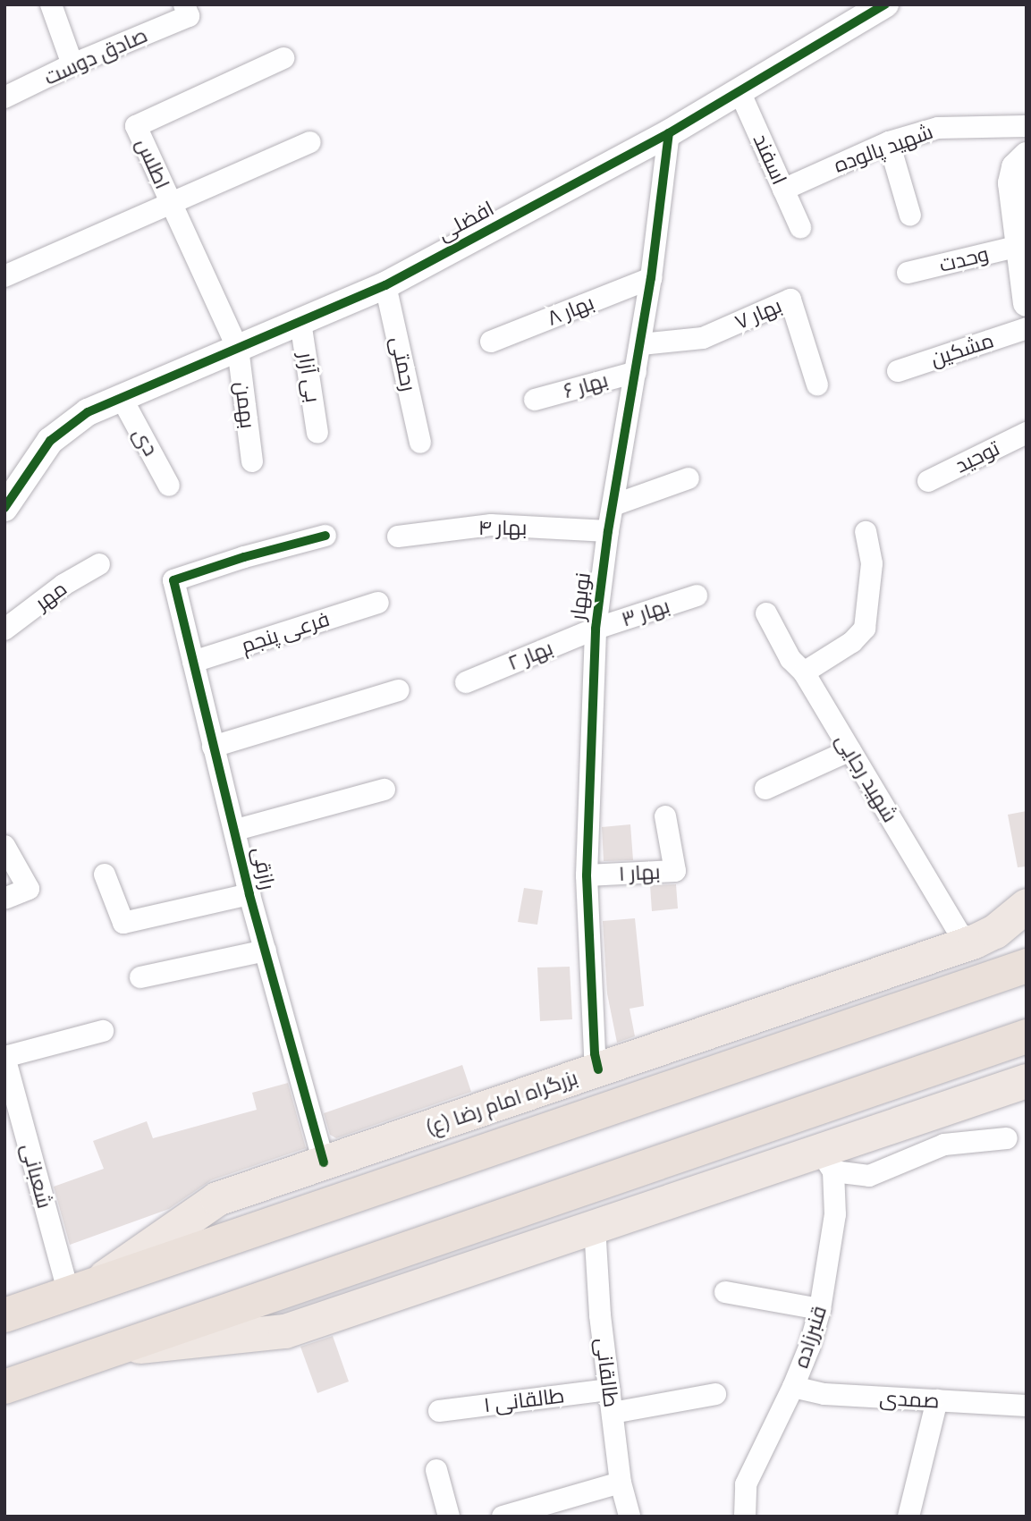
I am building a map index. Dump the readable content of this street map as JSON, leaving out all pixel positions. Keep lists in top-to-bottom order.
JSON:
{
  "streets": {
    "highway": ["بزرگراه امام رضا (ع)"],
    "street": [
      "صادق دوست",
      "شهید پالوده",
      "اسفند",
      "اطلس",
      "افضلی",
      "وحدت",
      "بهار ۸",
      "بهار ۷",
      "مشکین",
      "رحمتی",
      "بی آزار",
      "بهار ۶",
      "بهمن",
      "دی",
      "توحید",
      "بهار ۴",
      "مهر",
      "نوبهار",
      "بهار ۳",
      "فرعی پنجم",
      "بهار ۲",
      "شهید رجایی",
      "رازقی",
      "بهار ۱",
      "شعبانی",
      "قنبرزاده",
      "طالقانی",
      "صمدی",
      "طالقانی ۱"
    ]
  },
  "crossings": [
    ["شهید پالوده", "اسفند"],
    ["اسفند", "افضلی"],
    ["اطلس", "افضلی"],
    ["اطلس", "بهمن"],
    ["افضلی", "رحمتی"],
    ["افضلی", "بی آزار"],
    ["افضلی", "بهمن"],
    ["افضلی", "دی"],
    ["افضلی", "نوبهار"],
    ["بهار ۸", "نوبهار"],
    ["بهار ۷", "نوبهار"],
    ["بهار ۶", "نوبهار"],
    ["بهار ۴", "نوبهار"],
    ["نوبهار", "بهار ۳"],
    ["نوبهار", "بهار ۲"],
    ["نوبهار", "بهار ۱"],
    ["نوبهار", "بزرگراه امام رضا (ع)"],
    ["بهار ۳", "بهار ۲"],
    ["فرعی پنجم", "رازقی"],
    ["شهید رجایی", "بزرگراه امام رضا (ع)"],
    ["رازقی", "بزرگراه امام رضا (ع)"],
    ["بزرگراه امام رضا (ع)", "شعبانی"],
    ["قنبرزاده", "صمدی"],
    ["طالقانی", "طالقانی ۱"]
  ]
}
